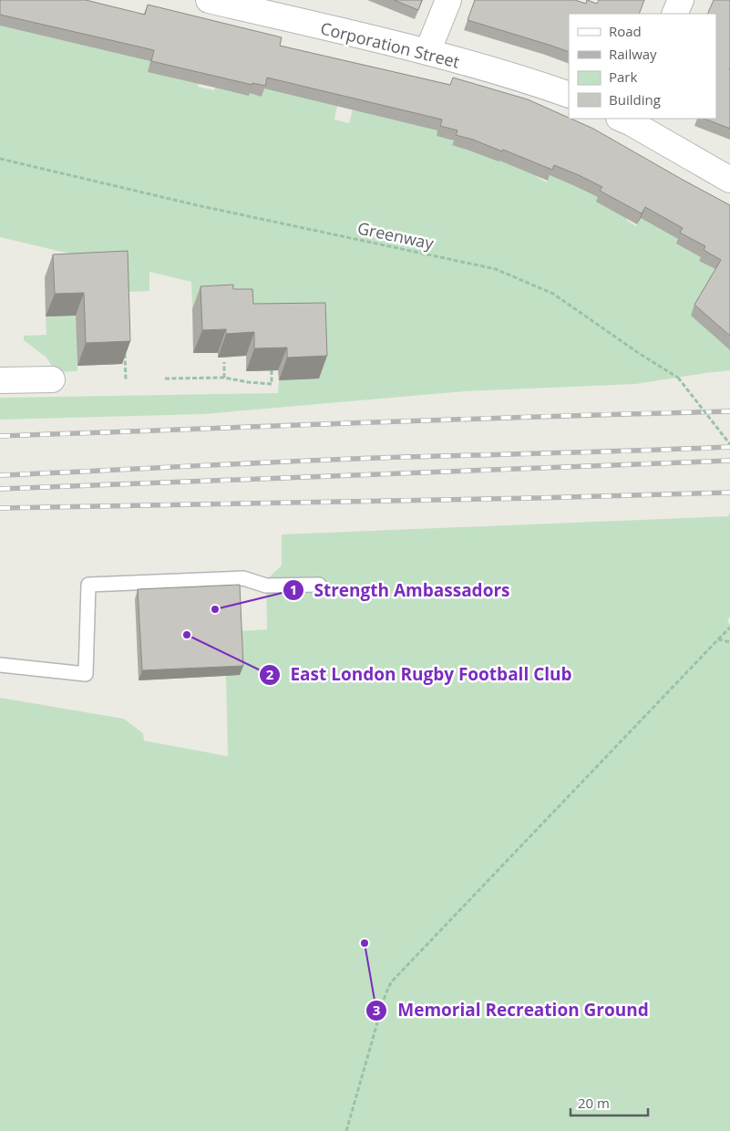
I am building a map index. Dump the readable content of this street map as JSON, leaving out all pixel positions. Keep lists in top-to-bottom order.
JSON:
{
  "streets": {
    "street": ["Corporation Street"],
    "path": ["Greenway"]
  },
  "places": ["Strength Ambassadors", "East London Rugby Football Club", "Memorial Recreation Ground"],
  "legend": [
    "Road",
    "Railway",
    "Park",
    "Building"
  ],
  "scale_bar": "20 m"
}
